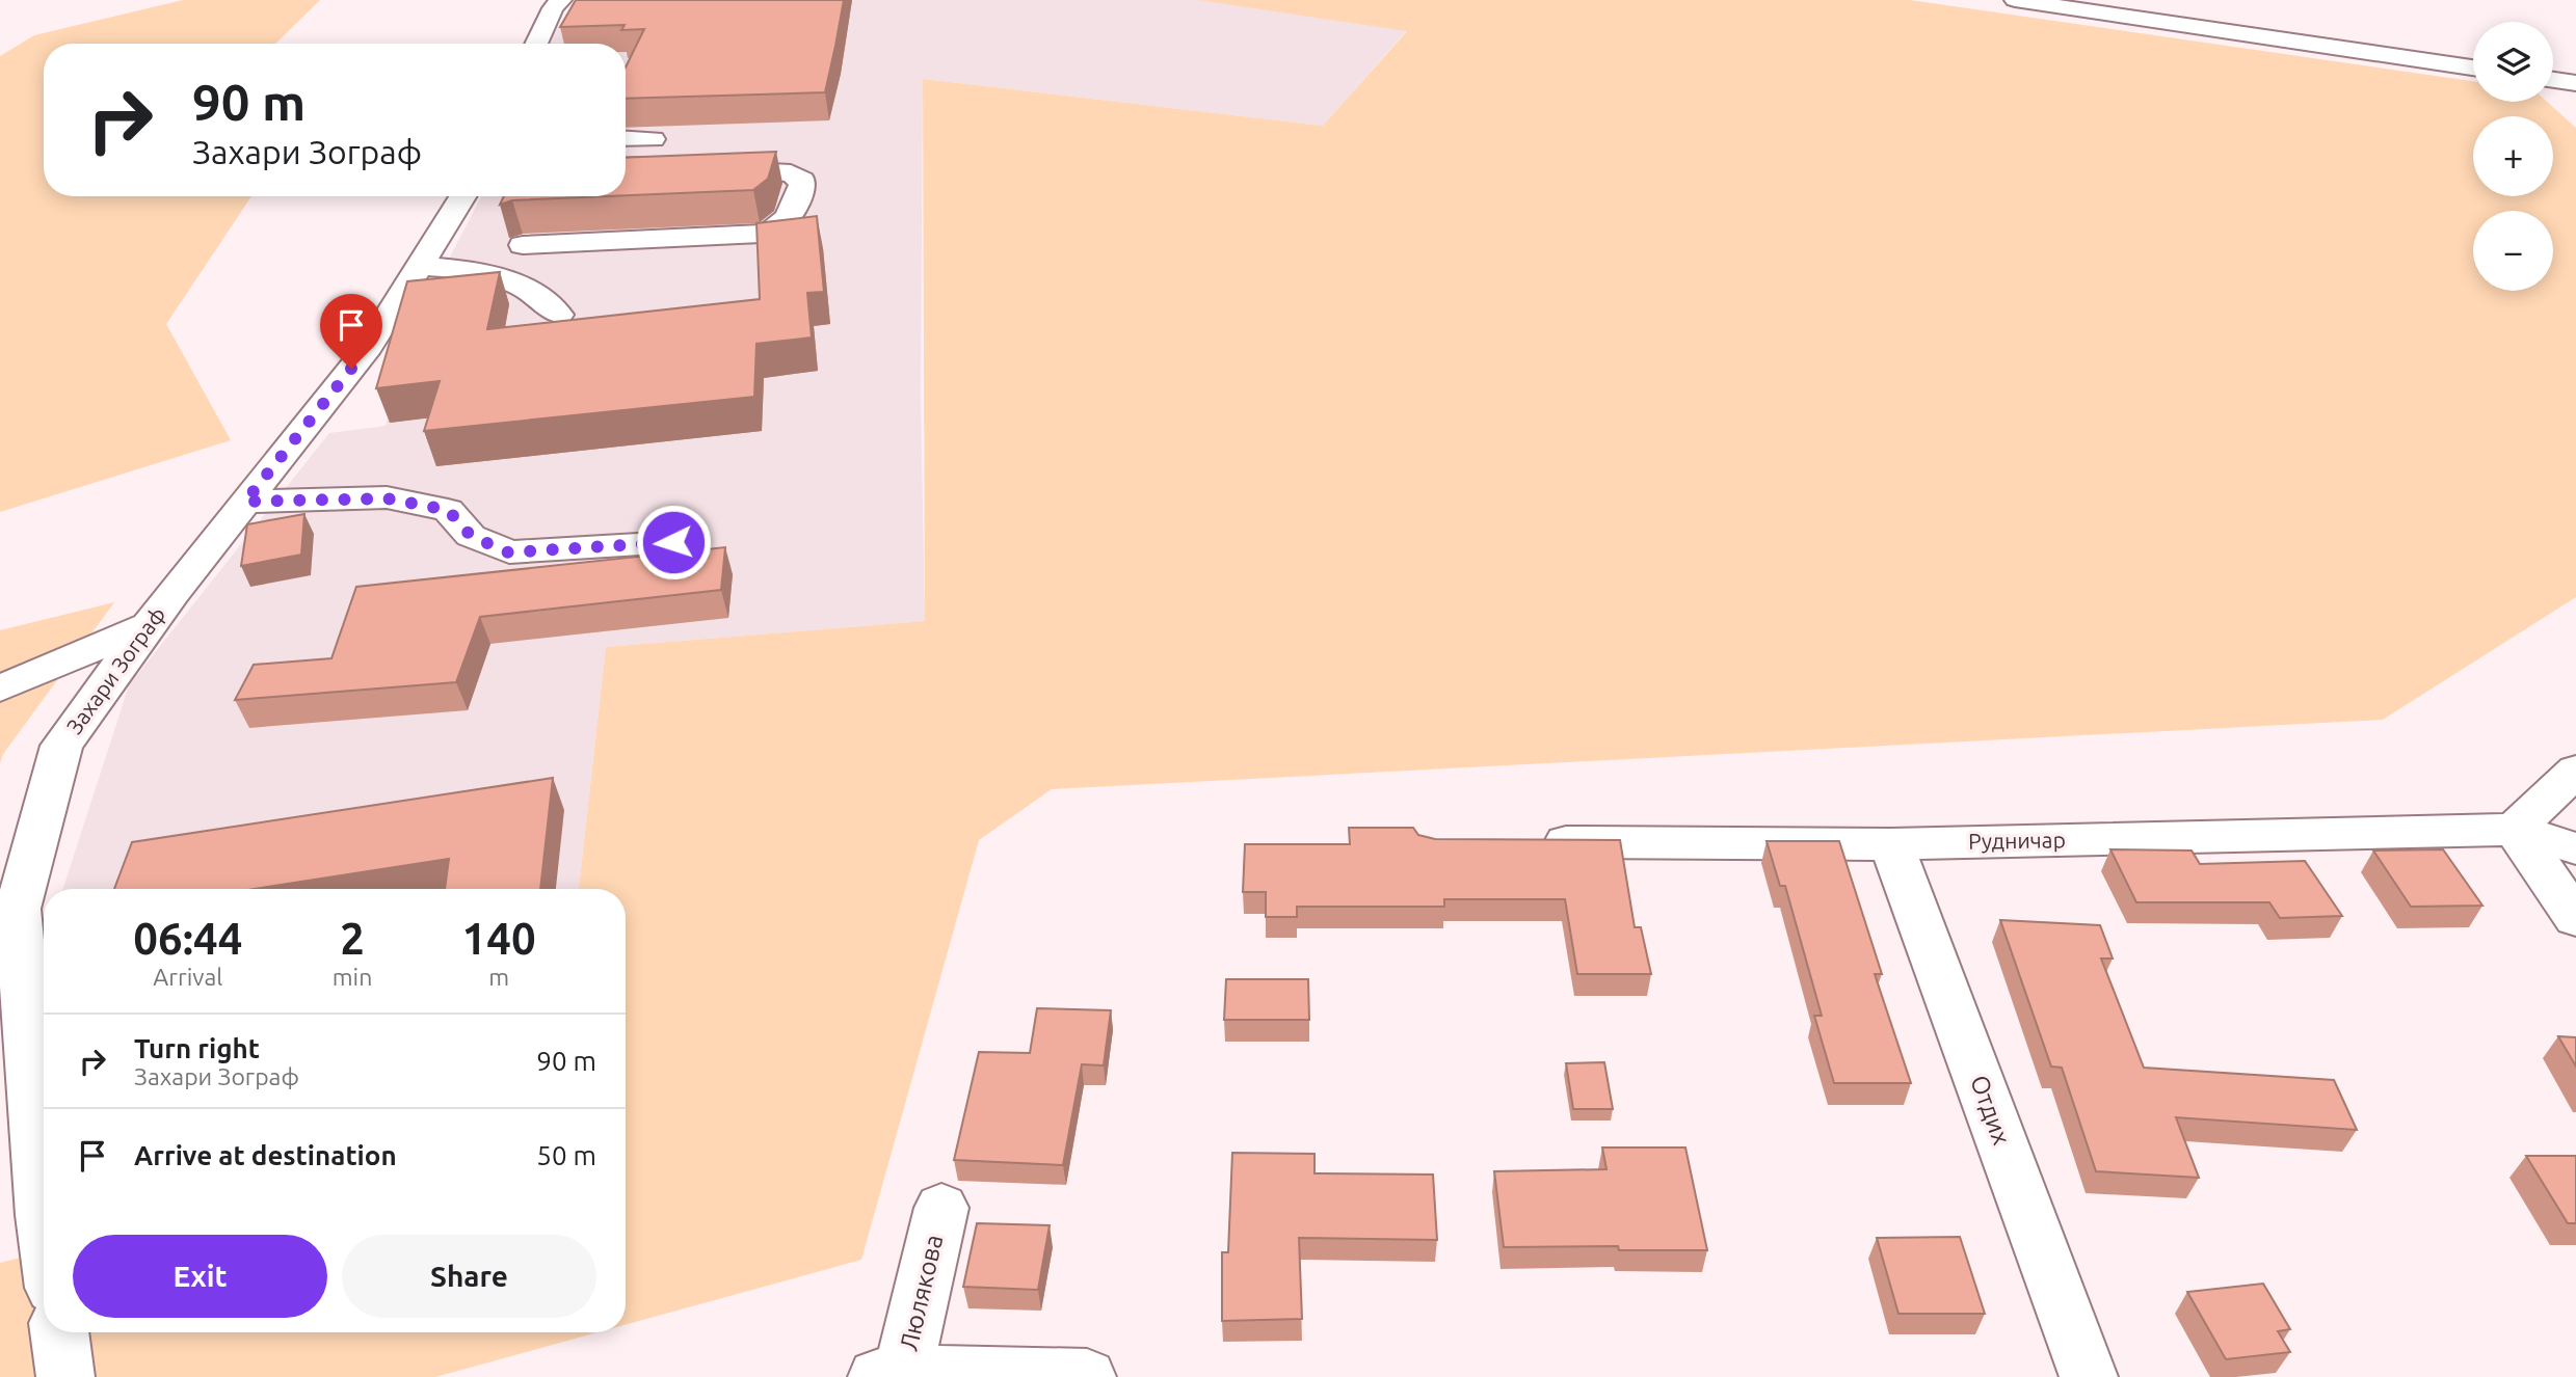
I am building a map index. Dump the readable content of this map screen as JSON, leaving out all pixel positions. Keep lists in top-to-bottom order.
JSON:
{
  "streets": {
    "street": [
      "Захари Зограф",
      "Рудничар",
      "Отдих",
      "Люлякова"
    ]
  },
  "crossings": [
    ["Рудничар", "Отдих"]
  ],
  "page": {
    "map_buttons": ["+", "−"],
    "turn": ["90 m", "Захари Зограф"],
    "eta": [
      "06:44",
      "Arrival",
      "2",
      "min",
      "140",
      "m"
    ],
    "list": [
      {
        "name": "Turn right",
        "note": "Захари Зограф",
        "value": "90 m"
      },
      {
        "name": "Arrive at destination",
        "value": "50 m"
      }
    ],
    "buttons": ["Exit", "Share"]
  }
}
